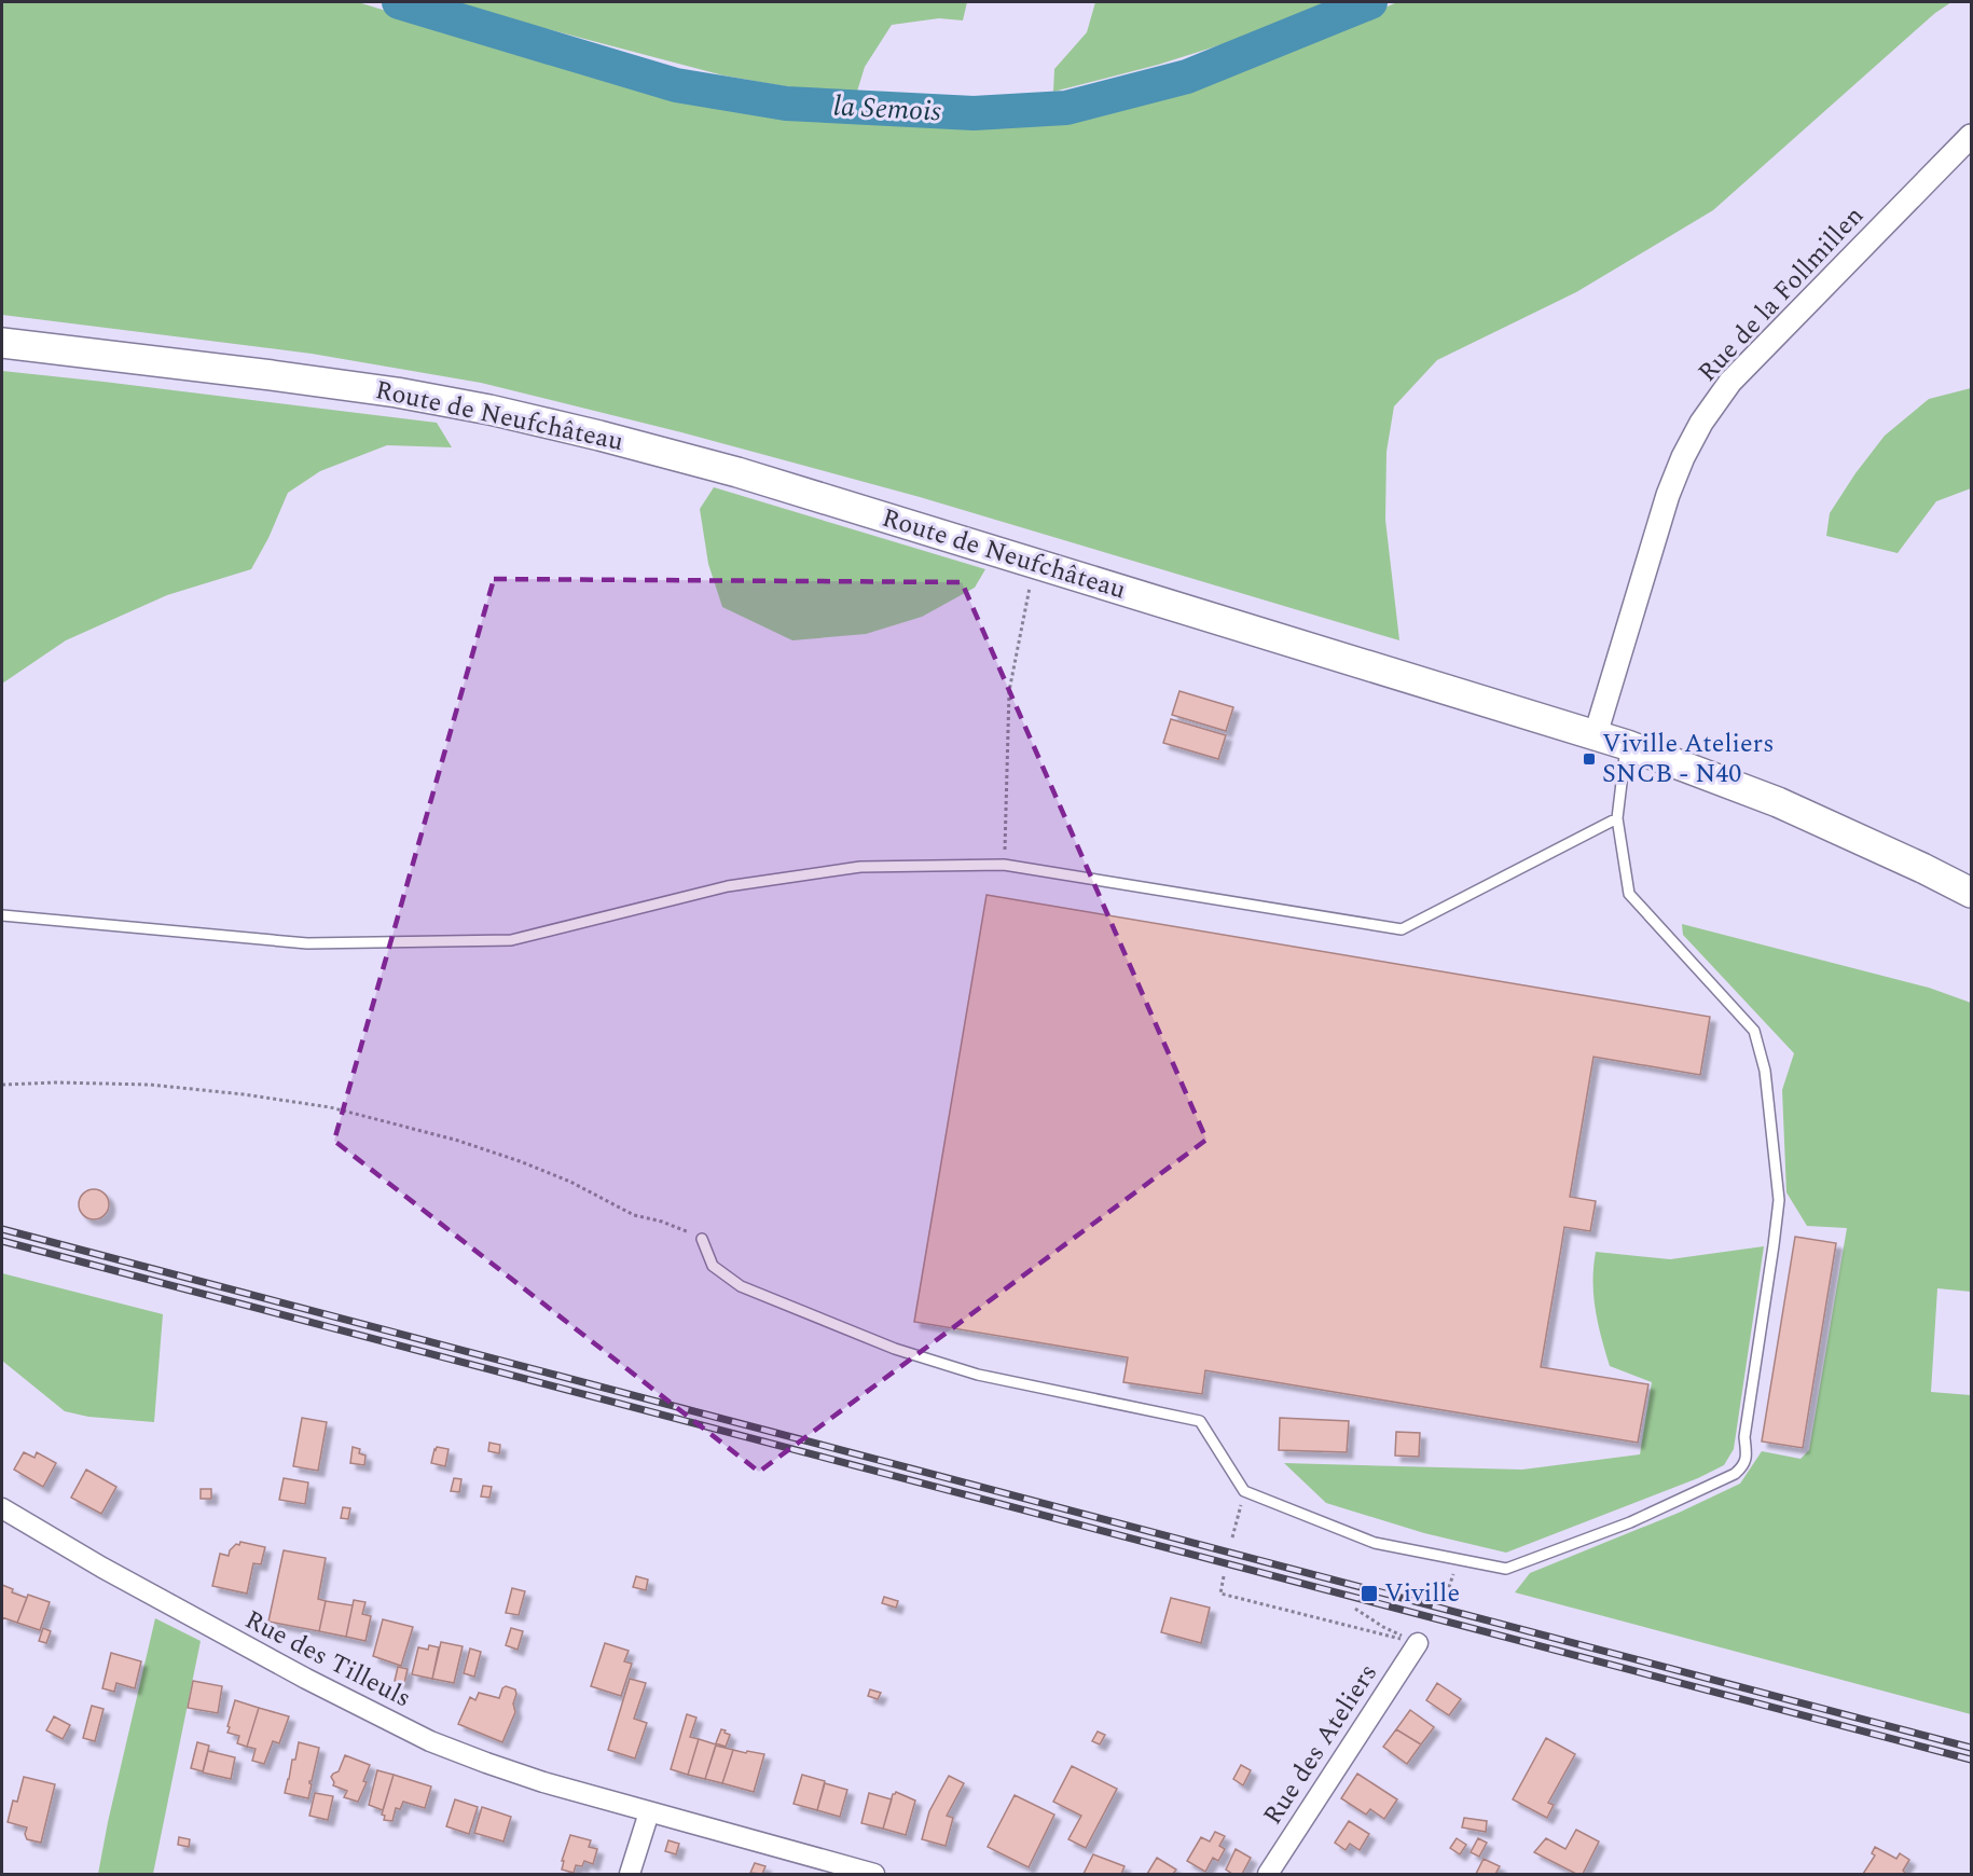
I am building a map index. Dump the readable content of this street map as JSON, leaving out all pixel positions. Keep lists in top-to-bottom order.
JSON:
{
  "streets": {
    "main road": ["Route de Neufchâteau"],
    "street": ["Rue de la Follmillen", "Rue des Tilleuls", "Rue des Ateliers"]
  },
  "crossings": [
    ["Rue de la Follmillen", "Route de Neufchâteau"]
  ],
  "water": ["la Semois"],
  "places": {
    "transit": ["Viville Ateliers SNCB - N40", "Viville"]
  }
}
